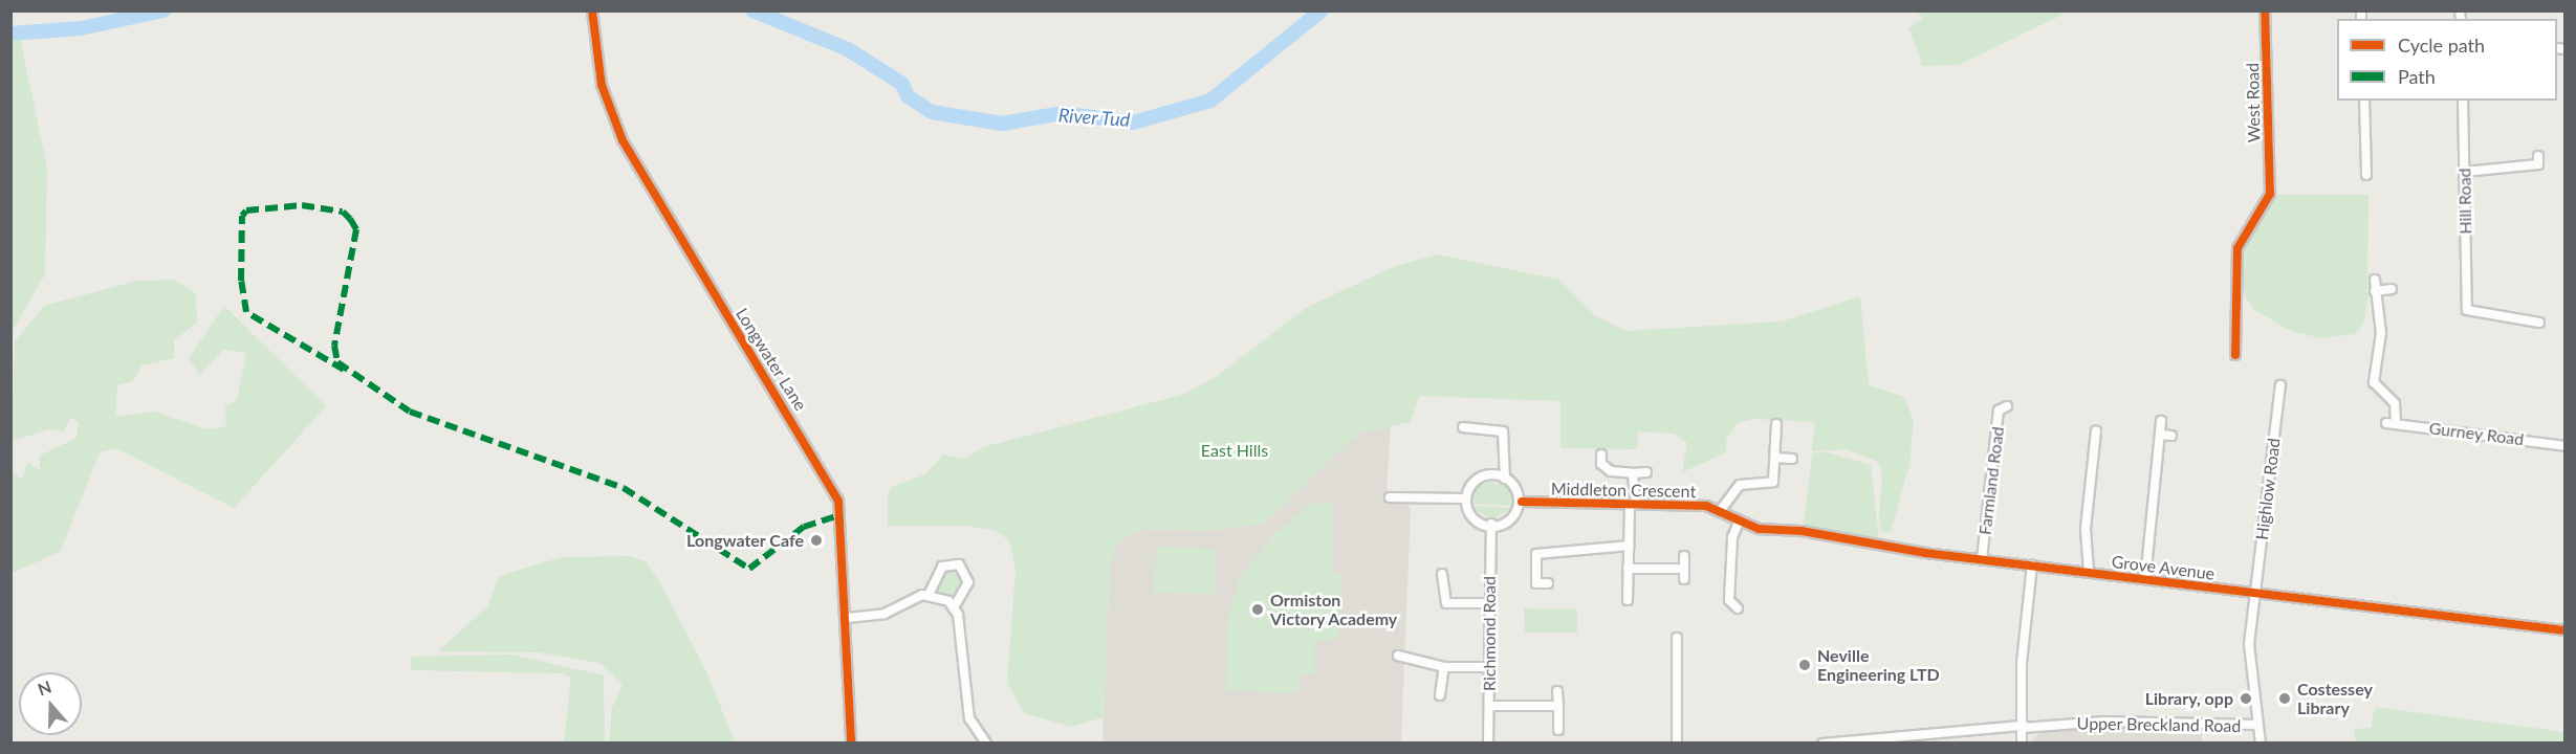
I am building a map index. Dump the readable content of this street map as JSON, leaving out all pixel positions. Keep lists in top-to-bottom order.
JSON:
{
  "streets": {
    "street": [
      "West Road",
      "Hill Road",
      "Longwater Lane",
      "Gurney Road",
      "Farmland Road",
      "Highlow Road",
      "Middleton Crescent",
      "Grove Avenue",
      "Richmond Road",
      "Upper Breckland Road"
    ]
  },
  "crossings": [
    ["Farmland Road", "Grove Avenue"],
    ["Highlow Road", "Grove Avenue"],
    ["Highlow Road", "Upper Breckland Road"],
    ["Middleton Crescent", "Grove Avenue"],
    ["Middleton Crescent", "Richmond Road"]
  ],
  "water": ["River Tud"],
  "parks": ["East Hills"],
  "places": [
    "Longwater Cafe",
    "Ormiston Victory Academy",
    "Neville Engineering LTD",
    "Library, opp",
    "Costessey Library"
  ],
  "legend": ["Cycle path", "Path"],
  "north": "top"
}
